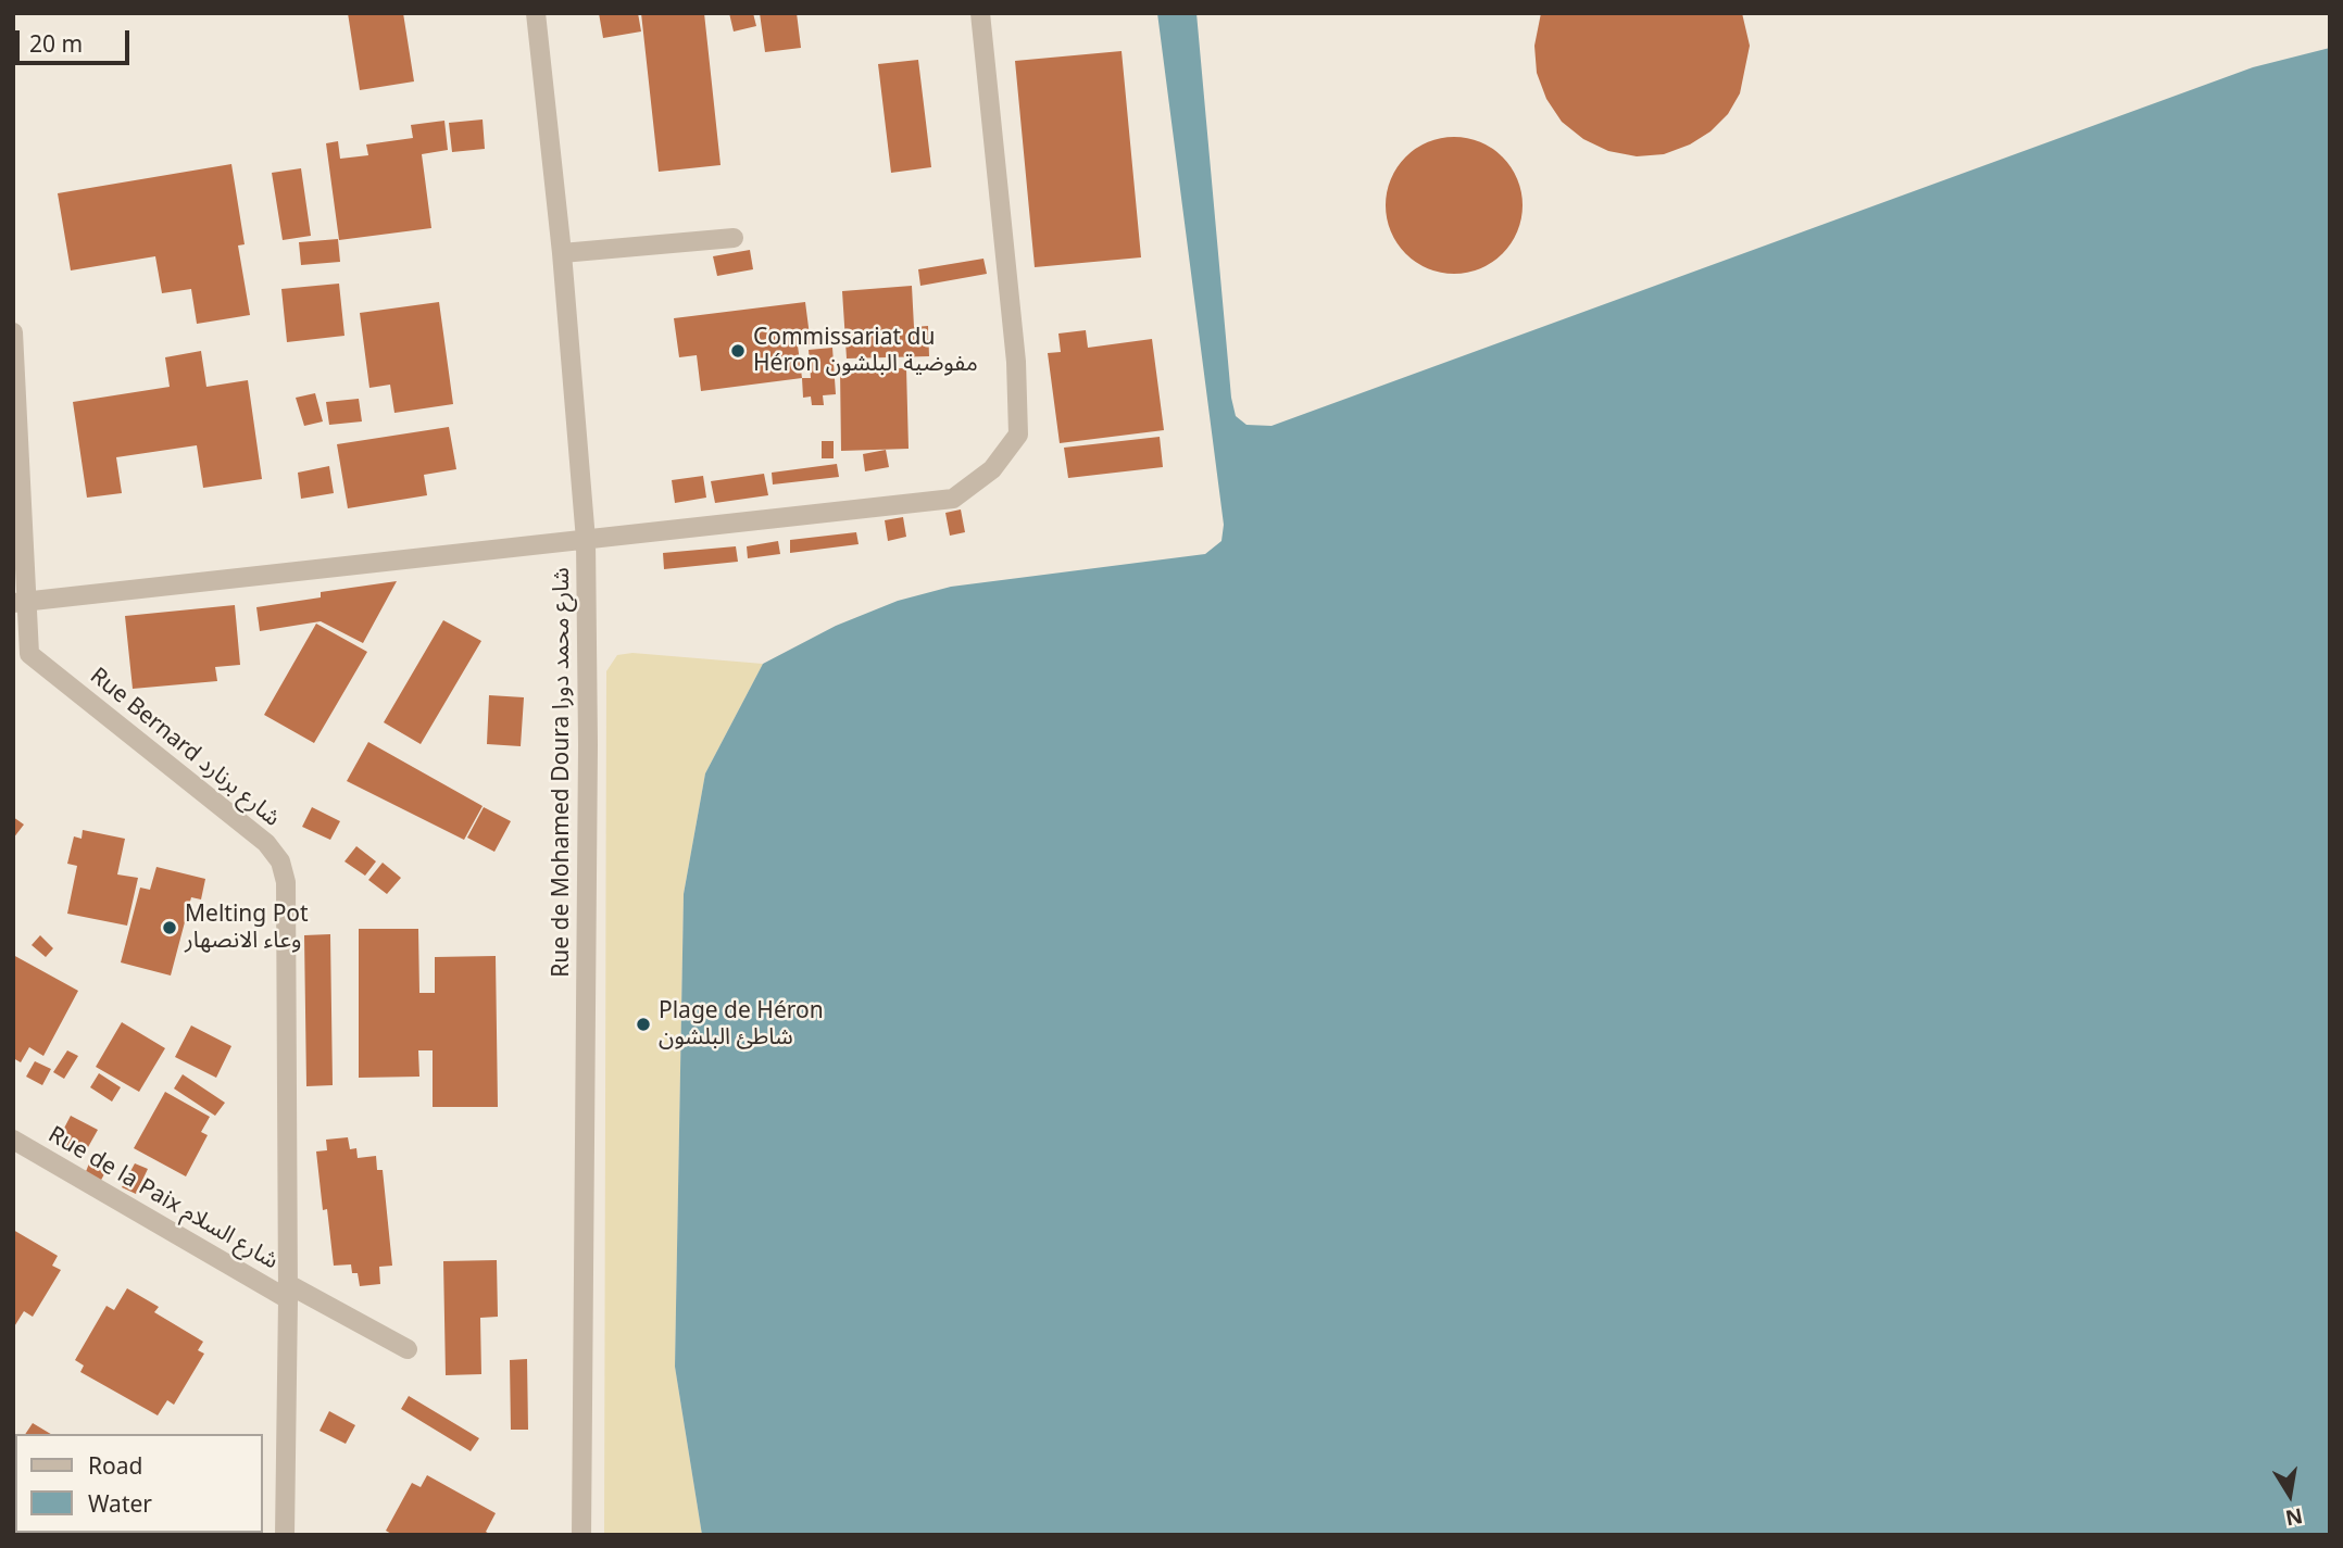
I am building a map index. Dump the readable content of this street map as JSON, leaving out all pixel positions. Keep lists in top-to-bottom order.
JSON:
{
  "streets": {
    "street": ["Rue Bernard شارع برنارد", "Rue de Mohamed Doura شارع محمد دورا", "Rue de la Paix شارع السلام"]
  },
  "crossings": [
    ["Rue Bernard شارع برنارد", "Rue de la Paix شارع السلام"]
  ],
  "places": ["Commissariat du Héron مفوضية البلشون", "Melting Pot وعاء الانصهار", "Plage de Héron شاطئ البلشون"],
  "legend": ["Road", "Water"],
  "scale_bar": "20 m",
  "north": "bottom"
}
